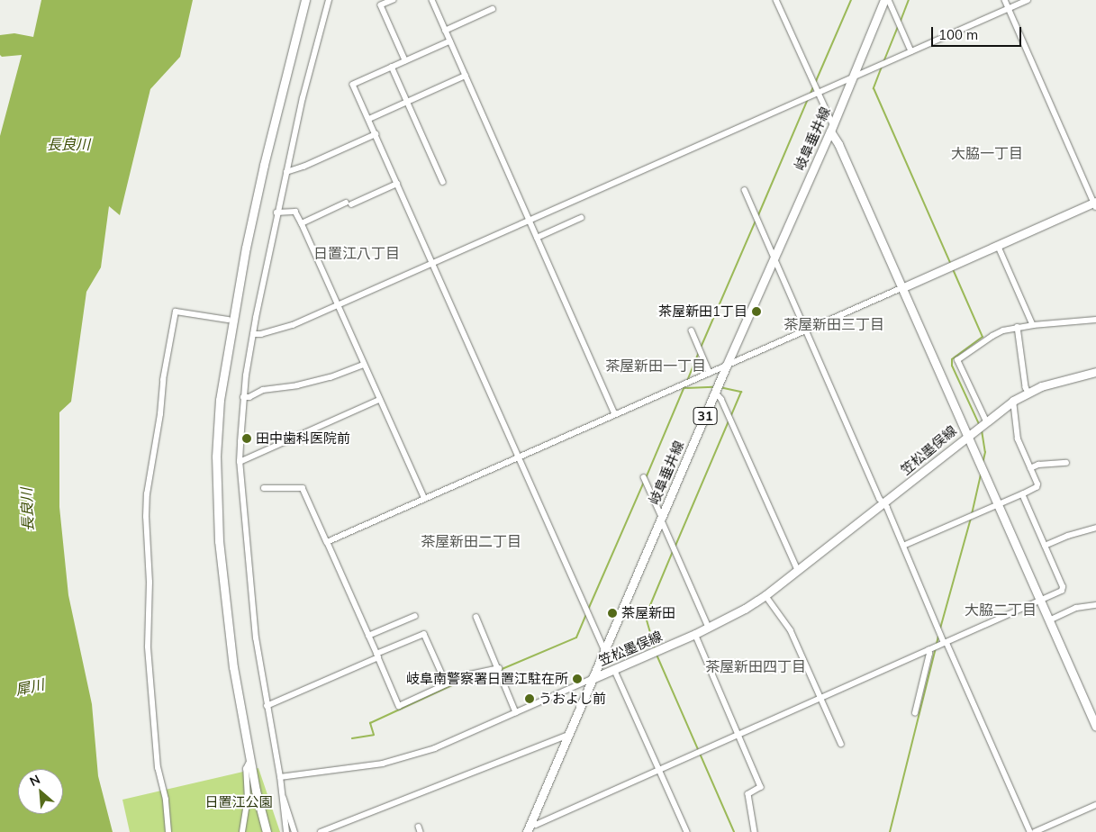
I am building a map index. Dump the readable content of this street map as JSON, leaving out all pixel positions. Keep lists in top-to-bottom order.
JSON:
{
  "streets": {
    "main road": ["岐阜垂井線", "31", "笠松墨俣線"]
  },
  "crossings": [
    ["岐阜垂井線", "笠松墨俣線"]
  ],
  "districts": [
    "大脇一丁目",
    "日置江八丁目",
    "茶屋新田三丁目",
    "茶屋新田一丁目",
    "茶屋新田二丁目",
    "大脇二丁目",
    "茶屋新田四丁目"
  ],
  "water": ["長良川", "犀川"],
  "parks": ["日置江公園"],
  "places": [
    "茶屋新田1丁目",
    "田中歯科医院前",
    "茶屋新田",
    "岐阜南警察署日置江駐在所",
    "うおよし前"
  ],
  "scale_bar": "100 m",
  "north": "top left"
}
